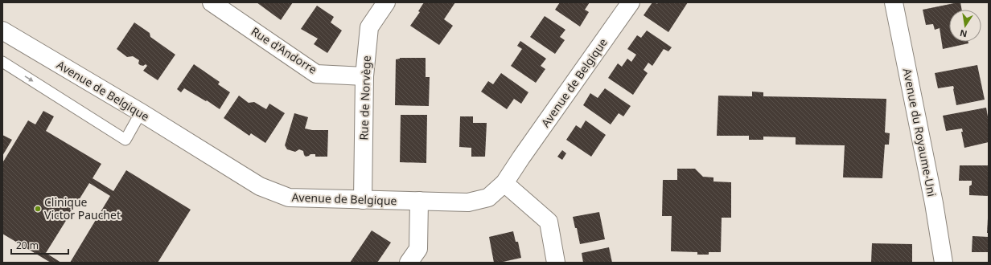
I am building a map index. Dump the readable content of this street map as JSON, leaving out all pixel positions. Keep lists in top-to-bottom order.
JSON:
{
  "streets": {
    "street": [
      "Rue d'Andorre",
      "Avenue de Belgique",
      "Rue de Norvège",
      "Avenue du Royaume-Uni"
    ]
  },
  "crossings": [
    ["Rue d'Andorre", "Rue de Norvège"],
    ["Avenue de Belgique", "Rue de Norvège"]
  ],
  "places": ["Clinique Victor Pauchet"],
  "scale_bar": "20 m",
  "north": "bottom"
}
